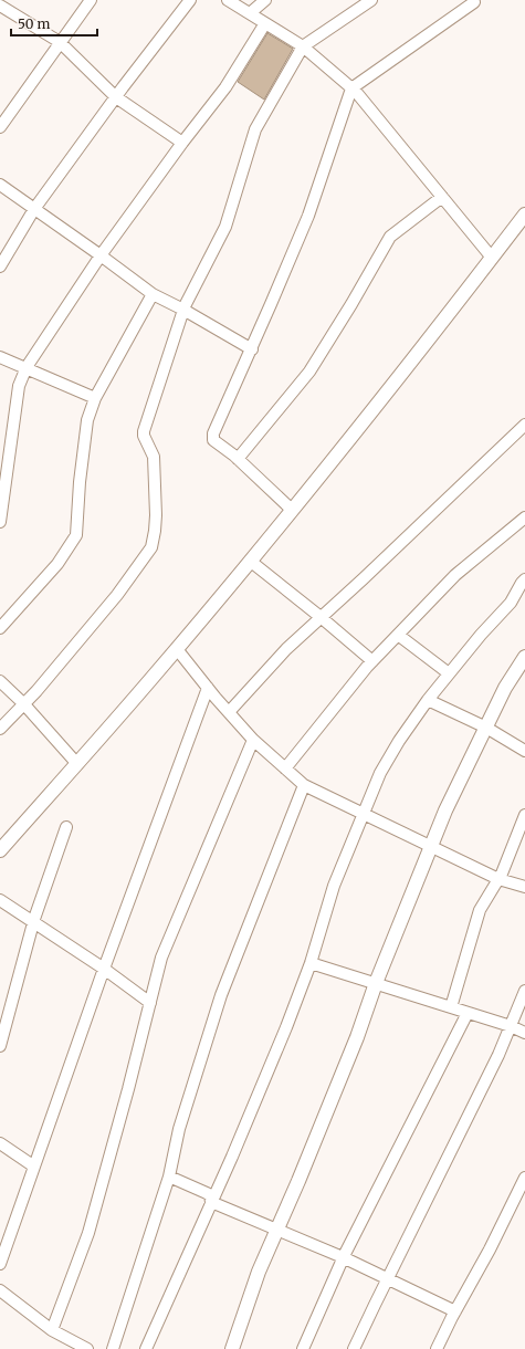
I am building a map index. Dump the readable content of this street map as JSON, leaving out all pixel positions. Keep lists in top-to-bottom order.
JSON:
{
  "scale_bar": "50 m"
}
